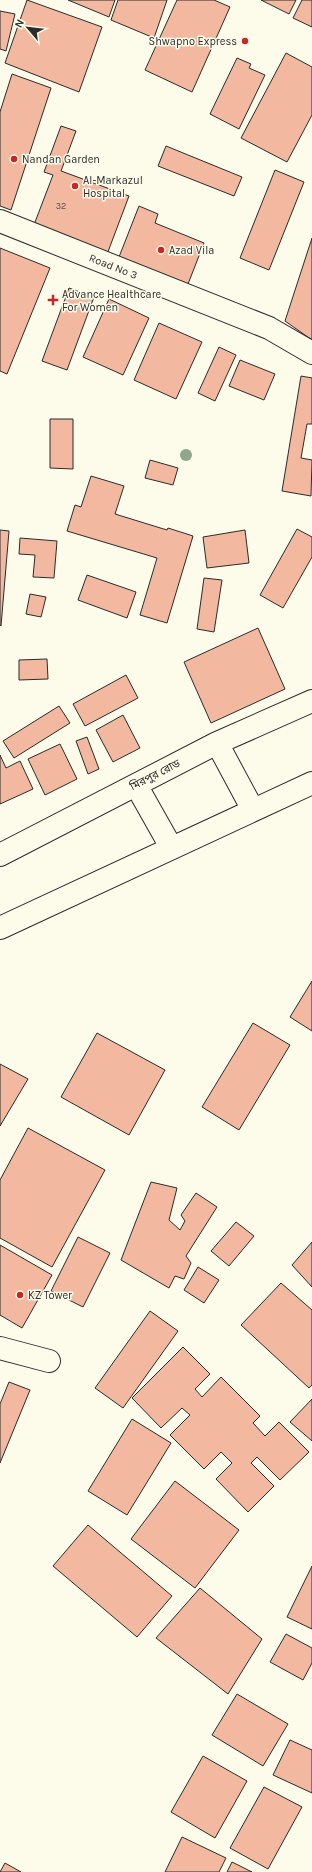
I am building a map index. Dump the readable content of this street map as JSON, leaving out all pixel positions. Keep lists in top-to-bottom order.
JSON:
{
  "streets": {
    "main road": ["Road No 3", "মিরপুর রোড"]
  },
  "places": {
    "other": [
      "Shwapno Express",
      "Nandan Garden",
      "Al-Markazul Hospital",
      "Azad Vila",
      "KZ Tower"
    ],
    "health": ["Advance Healthcare For Women"]
  },
  "house_numbers": ["32"],
  "north": "top left"
}
